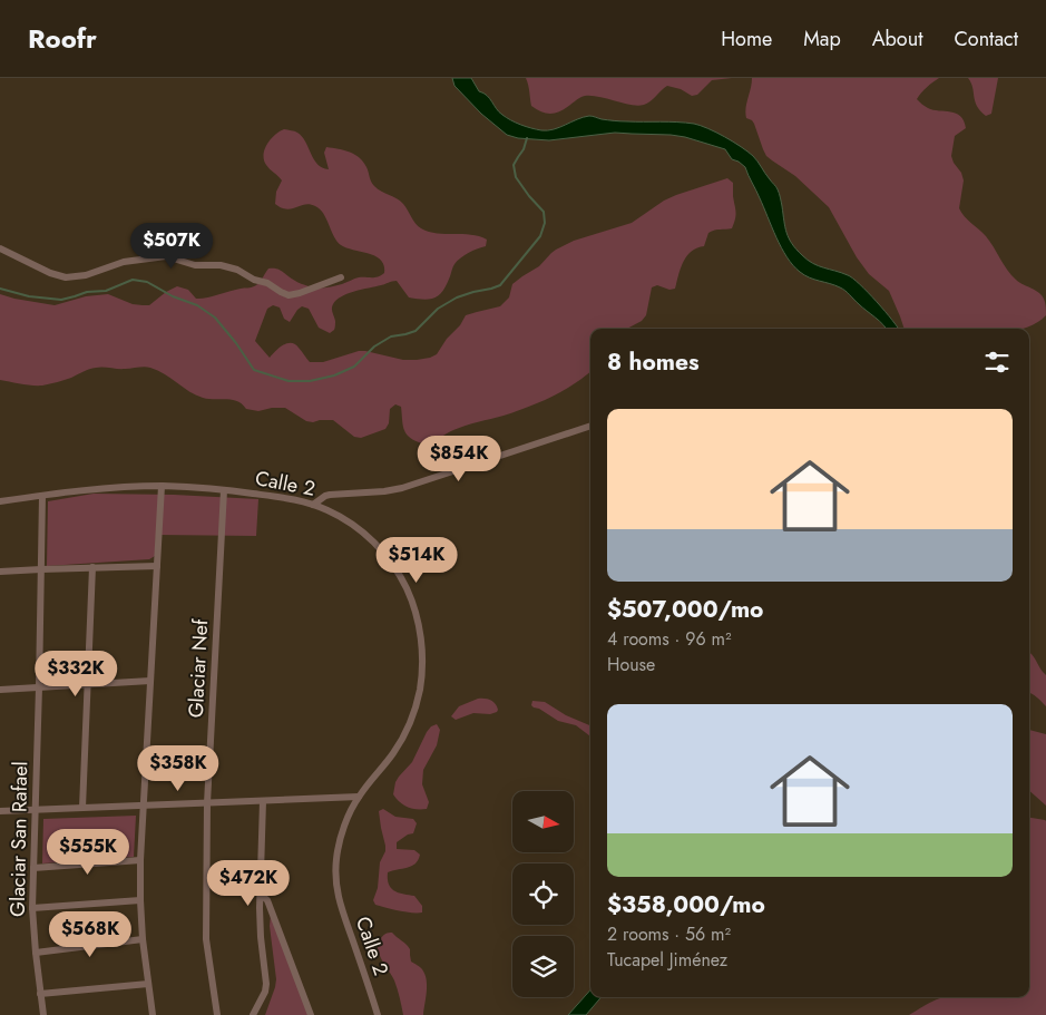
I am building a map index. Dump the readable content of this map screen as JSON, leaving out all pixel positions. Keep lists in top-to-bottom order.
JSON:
{
  "streets": {
    "street": ["Calle 2", "Glaciar Nef", "Glaciar San Rafael"]
  },
  "crossings": [
    ["Calle 2", "Glaciar Nef"],
    ["Calle 2", "Glaciar San Rafael"]
  ],
  "north": "right",
  "page": {
    "header": "Roofr",
    "nav": [
      "Home",
      "Map",
      "About",
      "Contact"
    ],
    "price": [
      "$507K",
      "$854K",
      "$514K",
      "$332K",
      "$358K",
      "$555K",
      "$472K",
      "$568K"
    ],
    "heading": "8 homes",
    "list": [
      {
        "name": "$507,000/mo",
        "note": "4 rooms · 96 m² · House"
      },
      {
        "name": "$358,000/mo",
        "note": "2 rooms · 56 m² · Tucapel Jiménez"
      }
    ]
  }
}
